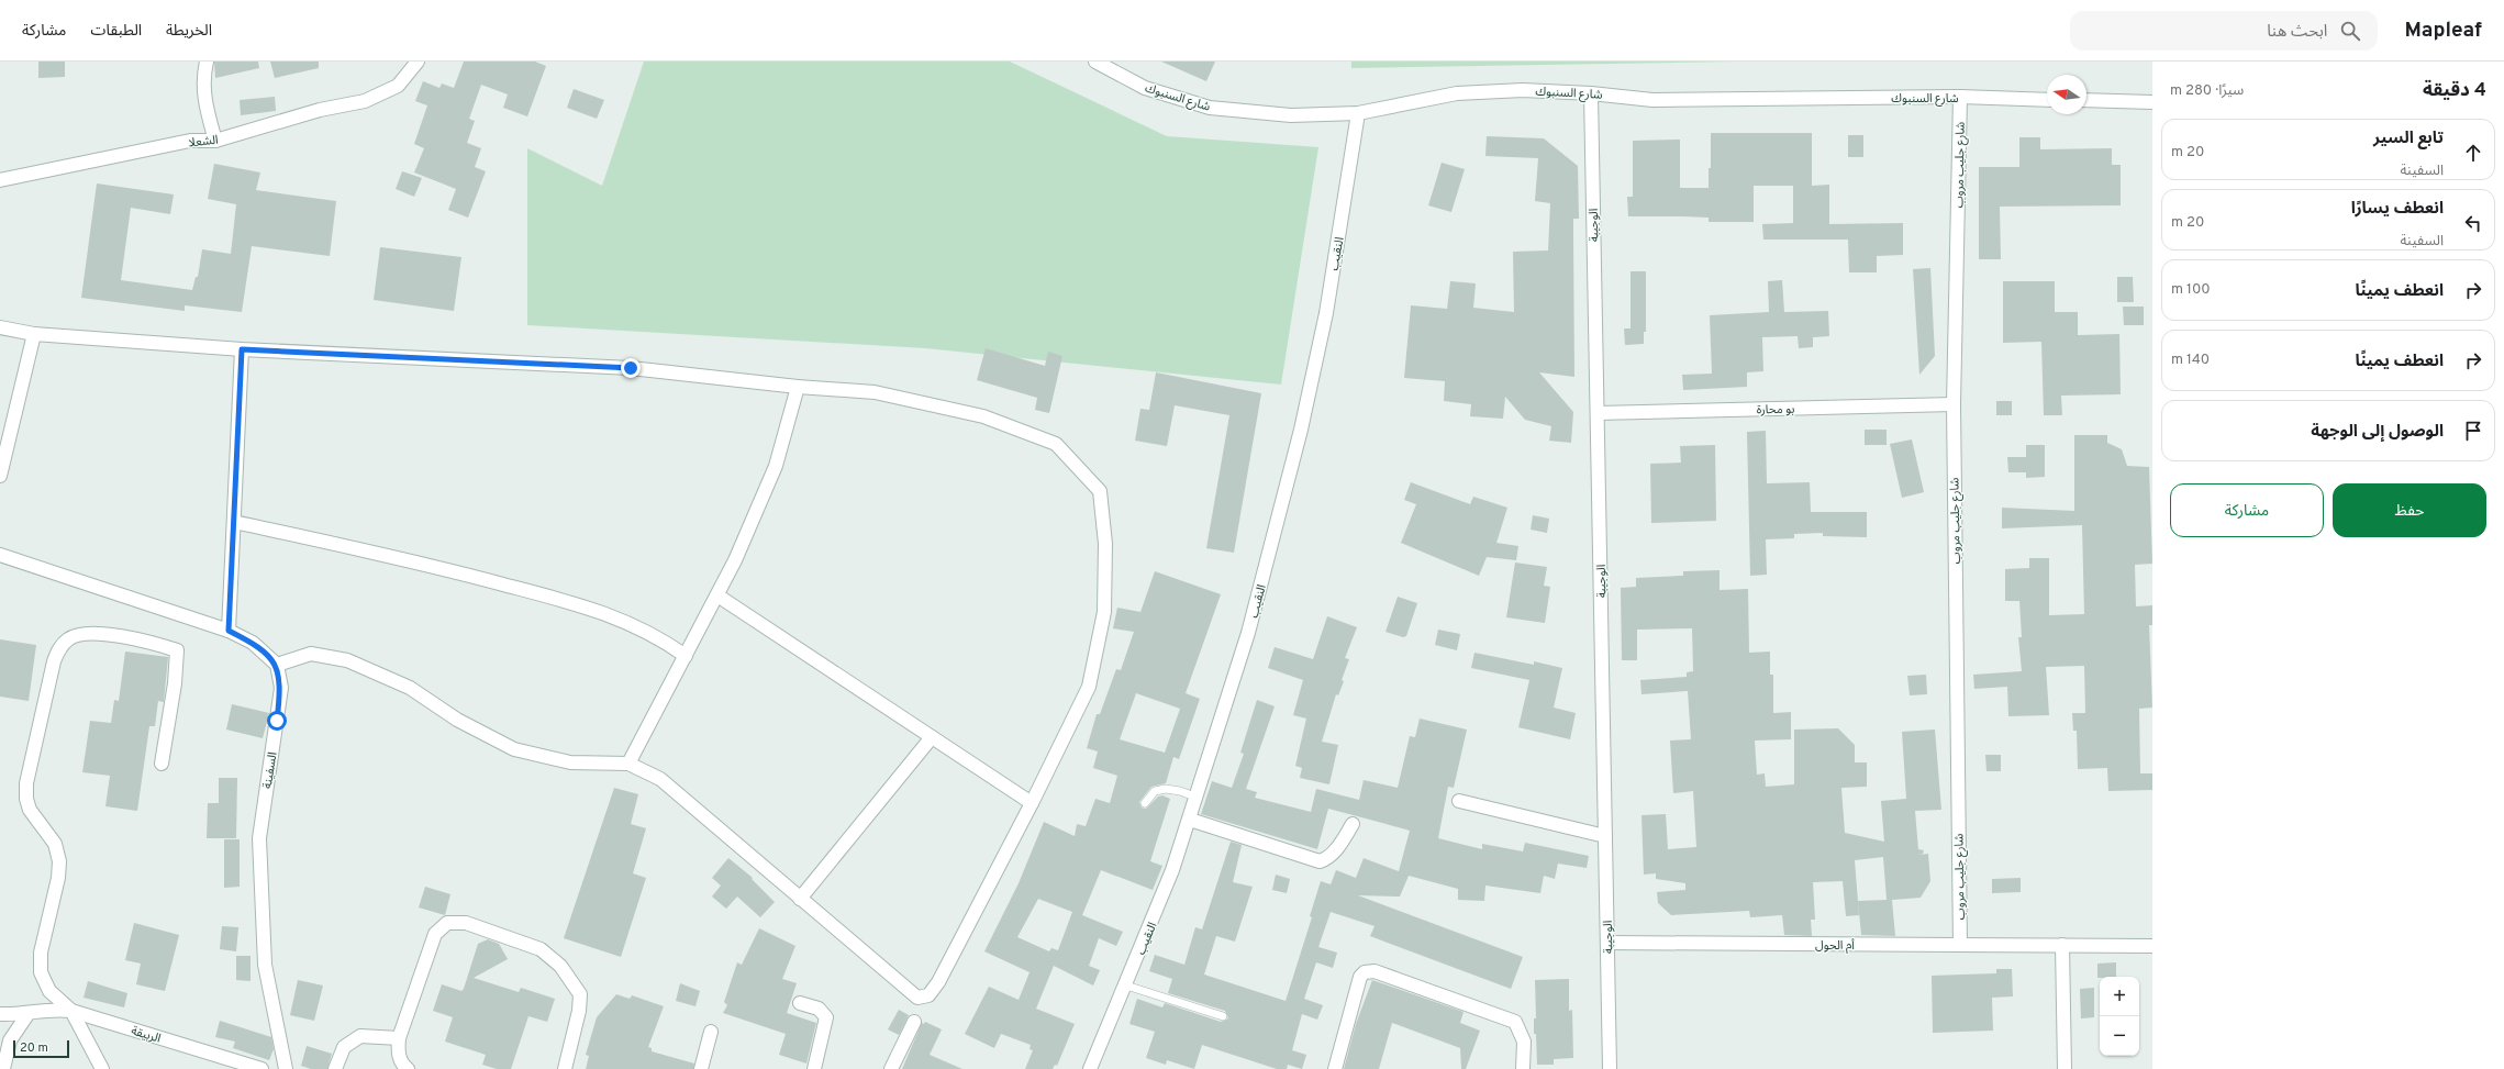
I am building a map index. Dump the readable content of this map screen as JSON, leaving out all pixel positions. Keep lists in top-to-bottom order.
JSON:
{
  "streets": {
    "street": [
      "شارع السنبوك",
      "الشعلا",
      "شارع جليب مروب",
      "الوجيبة",
      "النقيب",
      "بو محارة",
      "السفينة",
      "أم الحول",
      "الربيقة"
    ]
  },
  "crossings": [
    ["شارع السنبوك", "شارع جليب مروب"],
    ["شارع السنبوك", "الوجيبة"],
    ["شارع السنبوك", "النقيب"],
    ["شارع جليب مروب", "بو محارة"],
    ["شارع جليب مروب", "أم الحول"],
    ["الوجيبة", "بو محارة"],
    ["الوجيبة", "أم الحول"]
  ],
  "scale_bar": "20 m",
  "north": "left",
  "page": {
    "header": "Mapleaf",
    "search": "ابحث هنا",
    "nav": ["الخريطة", "الطبقات", "مشاركة"],
    "heading": ["4 دقيقة", "سيرًا · 280 m"],
    "list": [
      ["تابع السير", "السفينة", "20 m"],
      ["انعطف يسارًا", "السفينة", "20 m"],
      ["انعطف يمينًا", "100 m"],
      ["انعطف يمينًا", "140 m"],
      "الوصول إلى الوجهة"
    ],
    "buttons": ["حفظ", "مشاركة"],
    "map_buttons": ["+", "−"],
    "scale": "20 m"
  }
}
